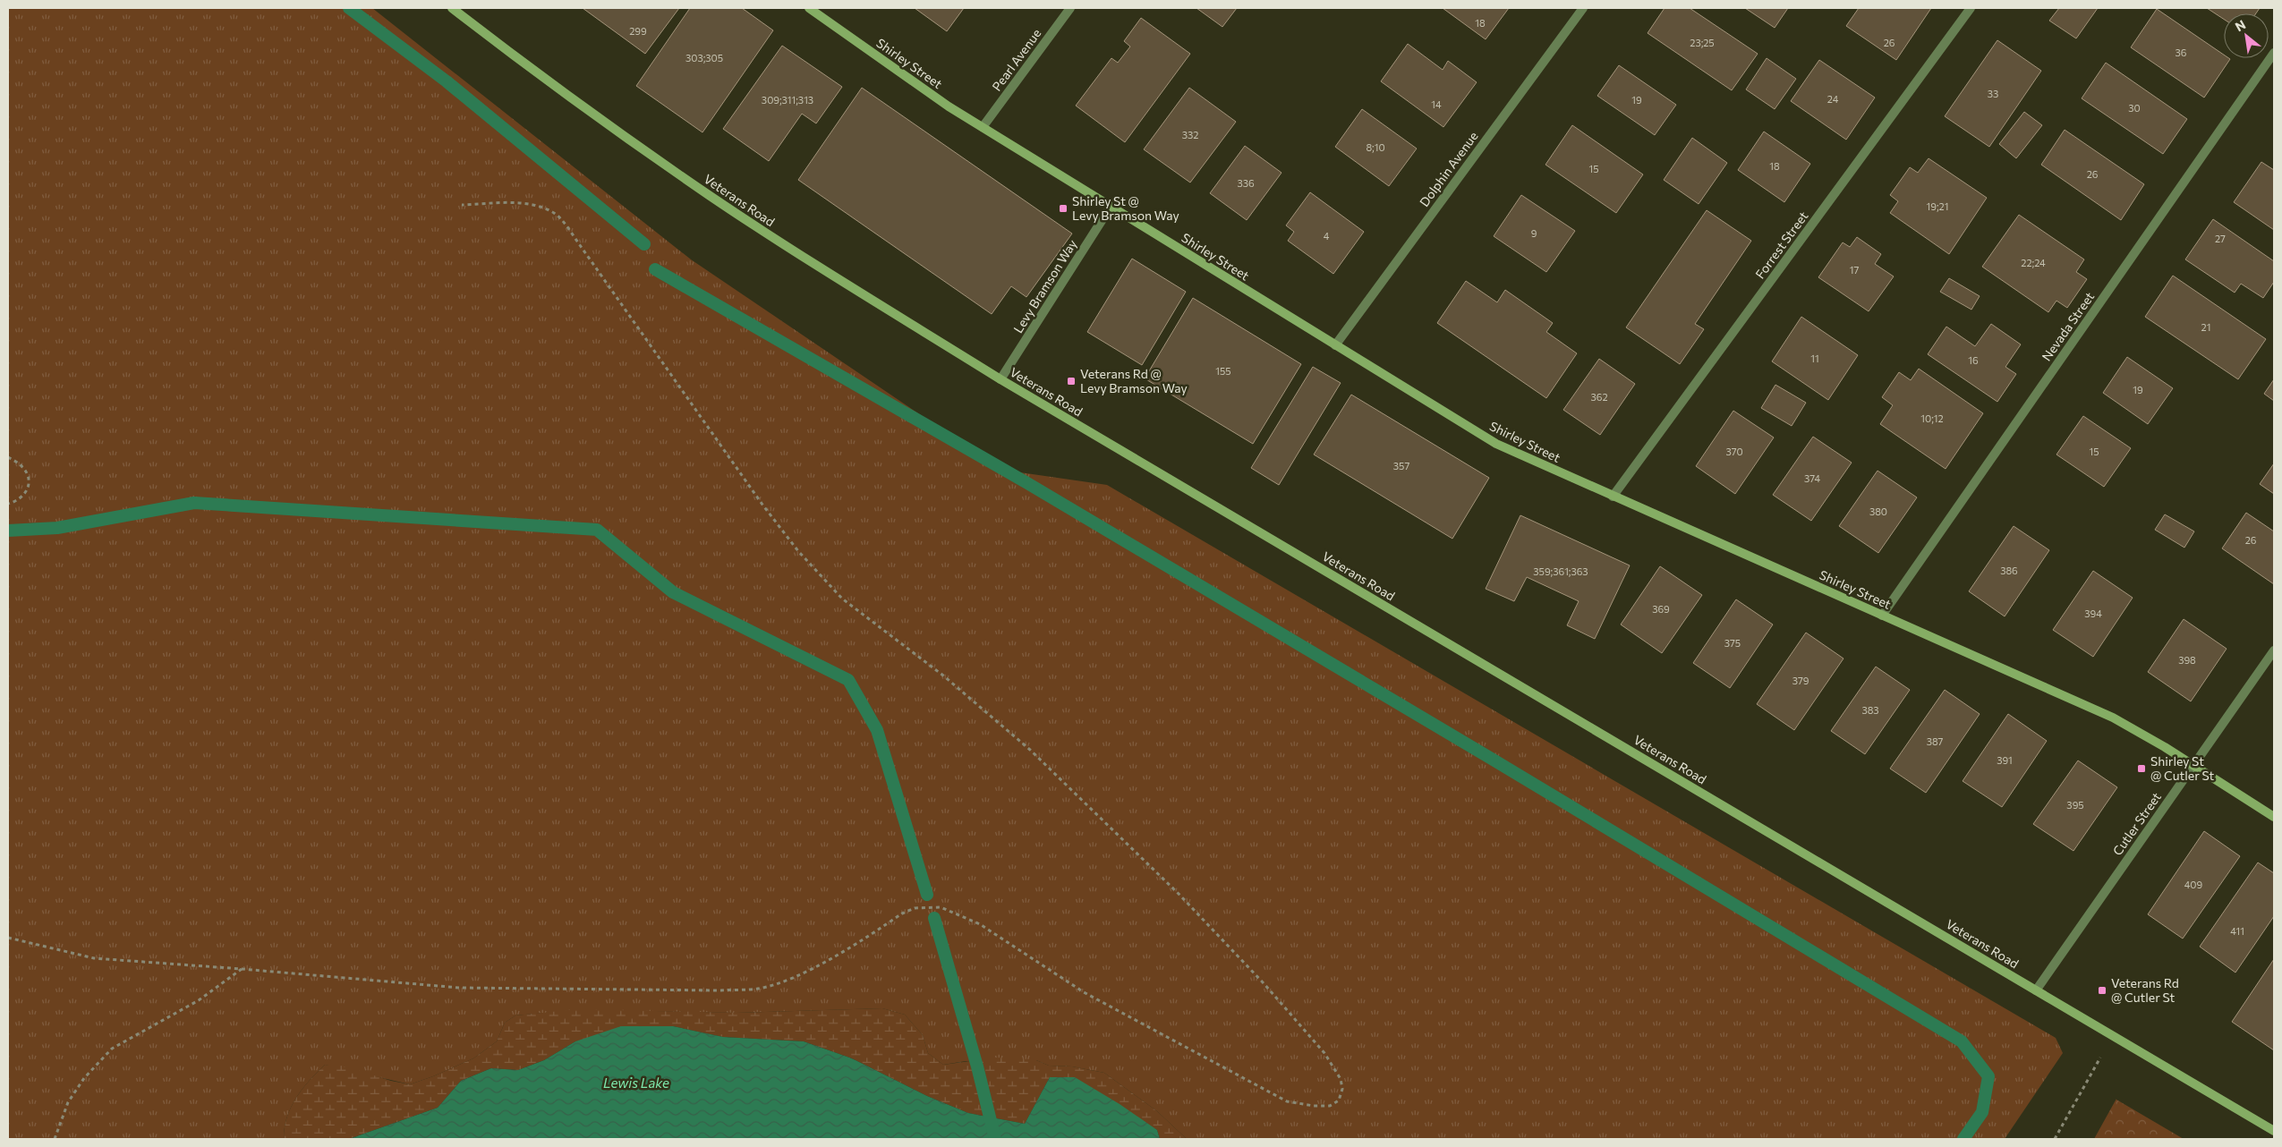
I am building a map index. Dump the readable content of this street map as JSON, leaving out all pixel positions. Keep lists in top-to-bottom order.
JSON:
{
  "streets": {
    "main road": ["Shirley Street", "Veterans Road"],
    "street": [
      "Pearl Avenue",
      "Dolphin Avenue",
      "Forrest Street",
      "Levy Bramson Way",
      "Nevada Street",
      "Cutler Street"
    ]
  },
  "crossings": [
    ["Pearl Avenue", "Shirley Street"],
    ["Shirley Street", "Dolphin Avenue"],
    ["Shirley Street", "Forrest Street"],
    ["Shirley Street", "Levy Bramson Way"],
    ["Shirley Street", "Nevada Street"],
    ["Shirley Street", "Cutler Street"],
    ["Veterans Road", "Levy Bramson Way"],
    ["Veterans Road", "Cutler Street"]
  ],
  "water": ["Lewis Lake"],
  "places": {
    "transit": [
      "Shirley St @ Levy Bramson Way",
      "Veterans Rd @ Levy Bramson Way",
      "Shirley St @ Cutler St",
      "Veterans Rd @ Cutler St"
    ]
  },
  "house_numbers": [
    "18",
    "299",
    "23;25",
    "26",
    "36",
    "303;305",
    "33",
    "24",
    "309;311;313",
    "19",
    "14",
    "30",
    "332",
    "8;10",
    "18",
    "15",
    "26",
    "336",
    "19;21",
    "9",
    "4",
    "27",
    "22;24",
    "17",
    "21",
    "11",
    "16",
    "155",
    "19",
    "362",
    "10;12",
    "370",
    "15",
    "357",
    "374",
    "380",
    "26",
    "386",
    "359;361;363",
    "369",
    "394",
    "375",
    "398",
    "379",
    "383",
    "387",
    "391",
    "395",
    "409",
    "411"
  ],
  "north": "top left"
}
